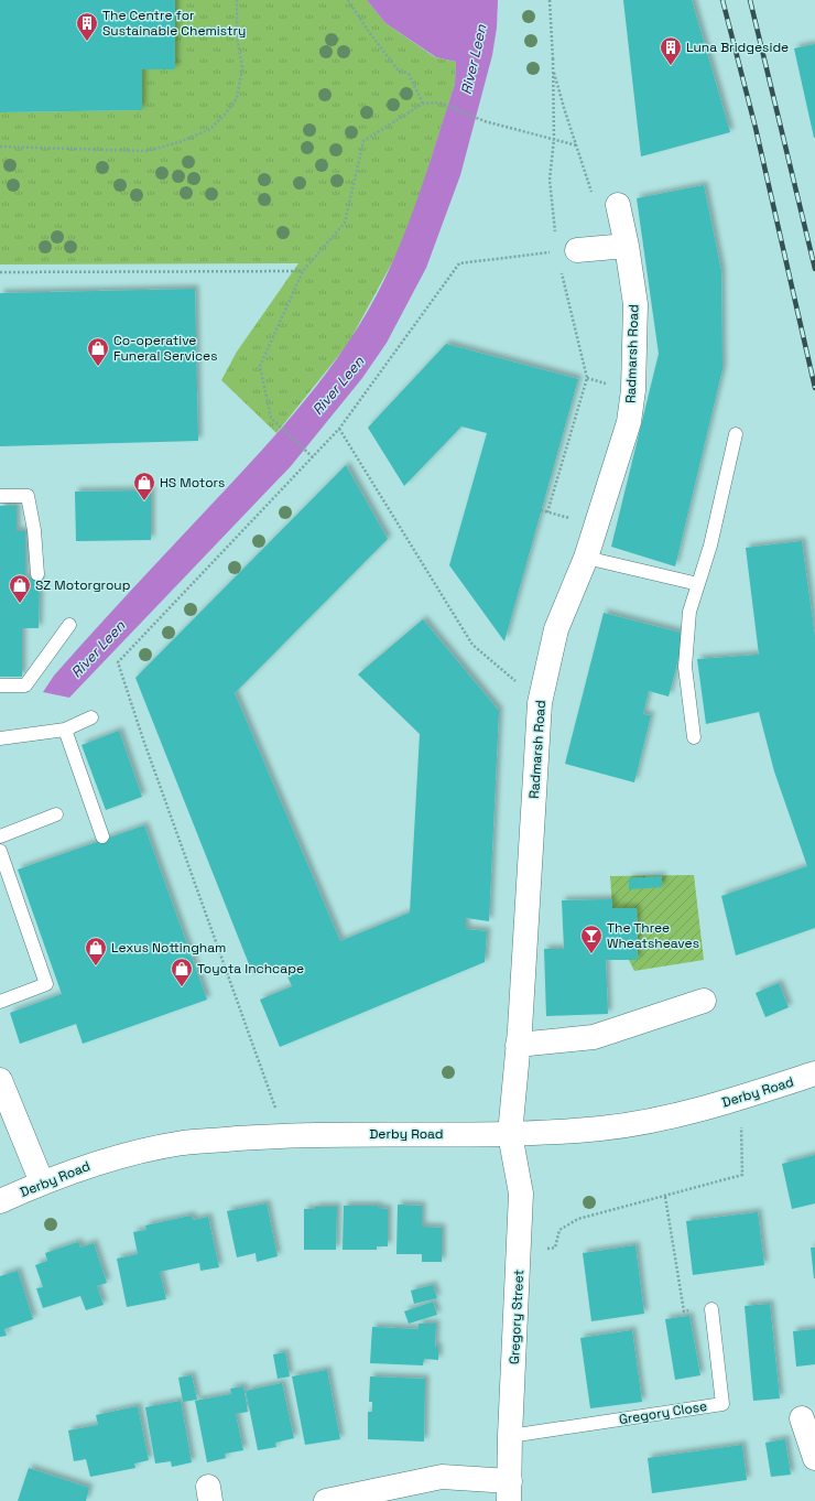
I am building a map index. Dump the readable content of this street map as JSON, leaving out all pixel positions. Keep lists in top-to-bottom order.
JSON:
{
  "streets": {
    "street": ["Radmarsh Road", "Derby Road", "Gregory Street"],
    "lane": ["Gregory Close"]
  },
  "crossings": [
    ["Radmarsh Road", "Derby Road"],
    ["Radmarsh Road", "Gregory Street"],
    ["Derby Road", "Gregory Street"],
    ["Gregory Street", "Gregory Close"]
  ],
  "water": ["River Leen"],
  "places": {
    "building": ["The Centre for Sustainable Chemistry", "Luna Bridgeside"],
    "shop": [
      "Co-operative Funeral Services",
      "HS Motors",
      "SZ Motorgroup",
      "Lexus Nottingham",
      "Toyota Inchcape"
    ],
    "bar": ["The Three Wheatsheaves"]
  }
}
